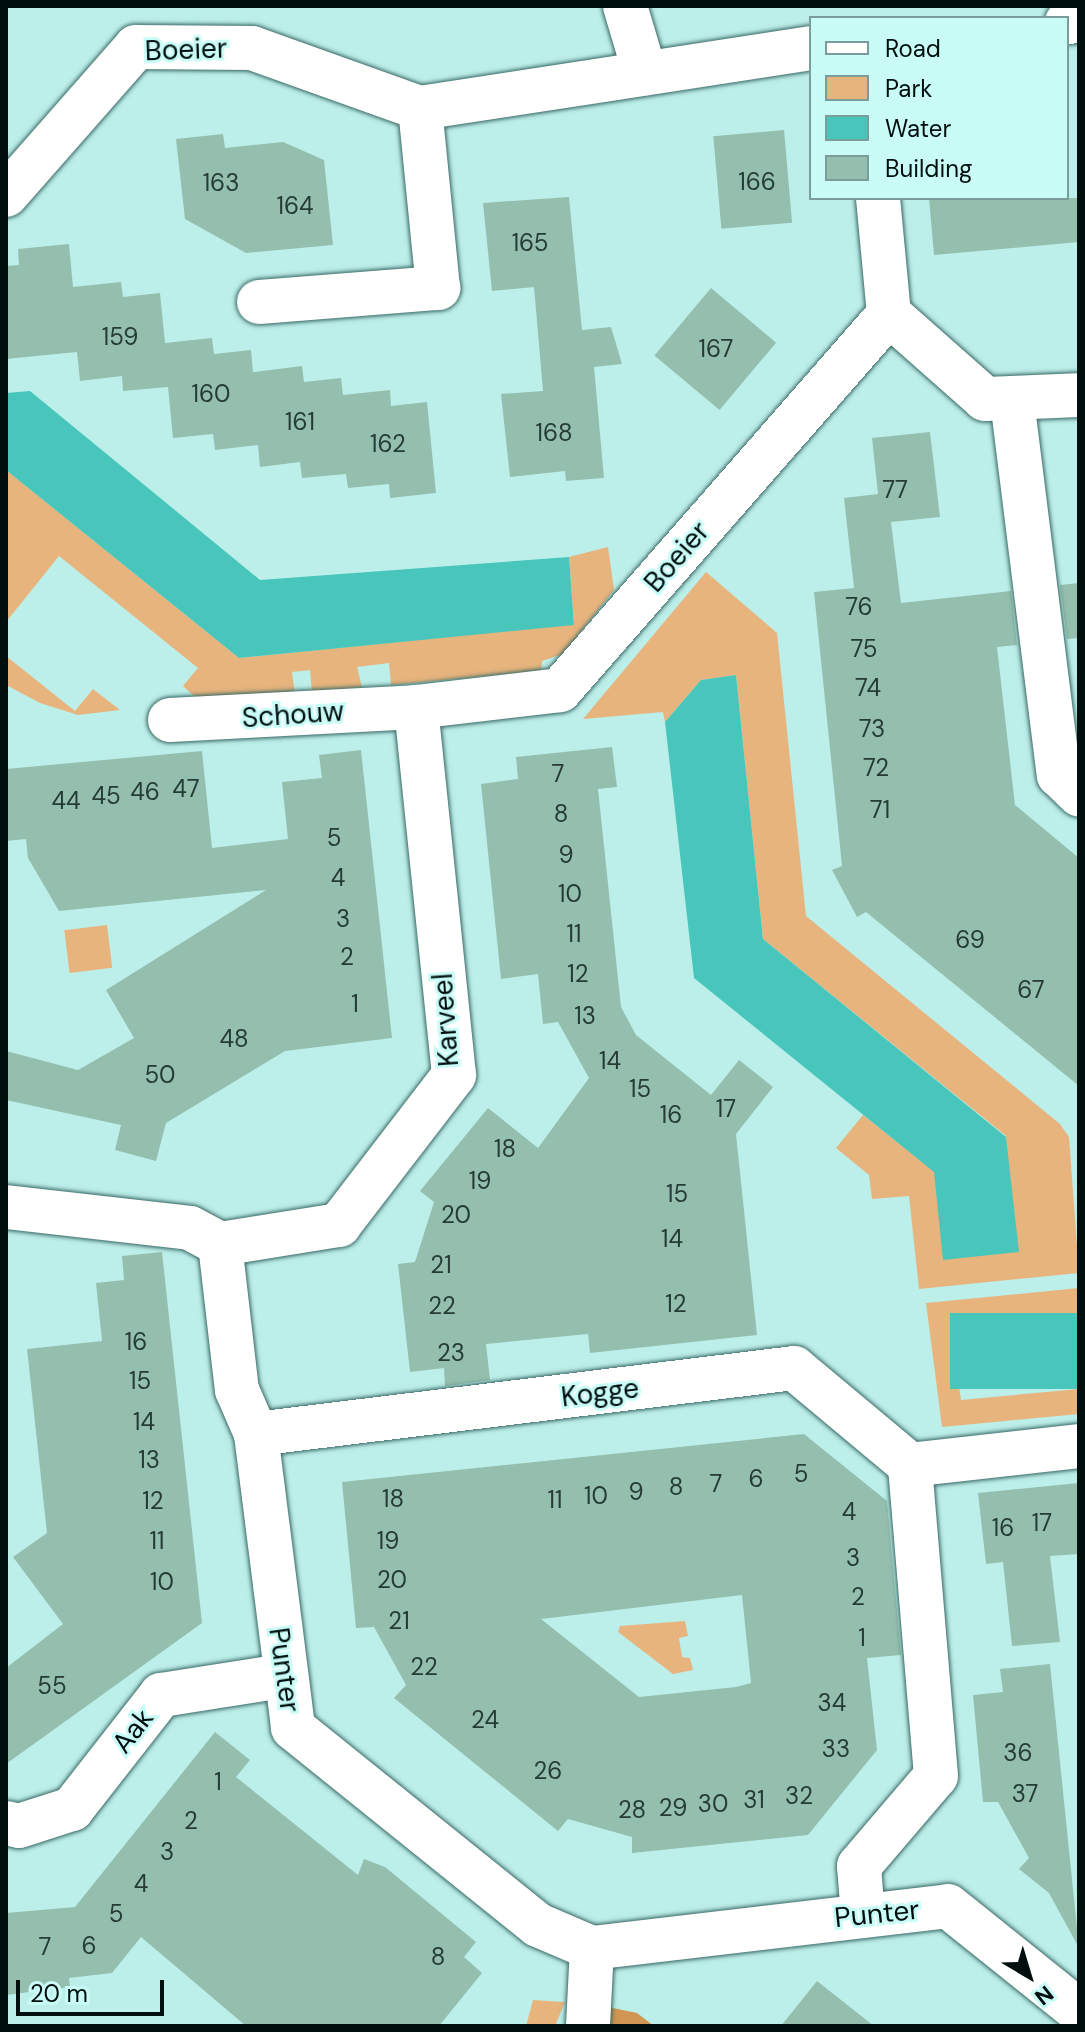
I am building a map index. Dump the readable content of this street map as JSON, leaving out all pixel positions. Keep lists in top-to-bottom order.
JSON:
{
  "streets": {
    "street": [
      "Boeier",
      "Schouw",
      "Karveel",
      "Kogge",
      "Punter",
      "Aak"
    ]
  },
  "crossings": [
    ["Boeier", "Schouw"],
    ["Boeier", "Karveel"],
    ["Schouw", "Karveel"],
    ["Karveel", "Punter"],
    ["Kogge", "Punter"],
    ["Punter", "Aak"]
  ],
  "house_numbers": [
    "166",
    "163",
    "164",
    "165",
    "159",
    "167",
    "160",
    "161",
    "168",
    "162",
    "77",
    "76",
    "75",
    "74",
    "73",
    "72",
    "7",
    "47",
    "46",
    "45",
    "44",
    "71",
    "8",
    "5",
    "9",
    "4",
    "10",
    "3",
    "11",
    "69",
    "2",
    "12",
    "67",
    "1",
    "13",
    "48",
    "14",
    "50",
    "15",
    "17",
    "16",
    "18",
    "19",
    "15",
    "20",
    "14",
    "21",
    "12",
    "22",
    "16",
    "23",
    "15",
    "14",
    "13",
    "5",
    "6",
    "7",
    "8",
    "9",
    "10",
    "18",
    "11",
    "12",
    "4",
    "17",
    "16",
    "11",
    "19",
    "3",
    "20",
    "10",
    "2",
    "21",
    "1",
    "22",
    "55",
    "34",
    "24",
    "33",
    "36",
    "26",
    "1",
    "37",
    "32",
    "31",
    "30",
    "29",
    "28",
    "2",
    "3",
    "4",
    "5",
    "6",
    "7",
    "8"
  ],
  "legend": [
    "Road",
    "Park",
    "Water",
    "Building"
  ],
  "scale_bar": "20 m",
  "north": "bottom right"
}
